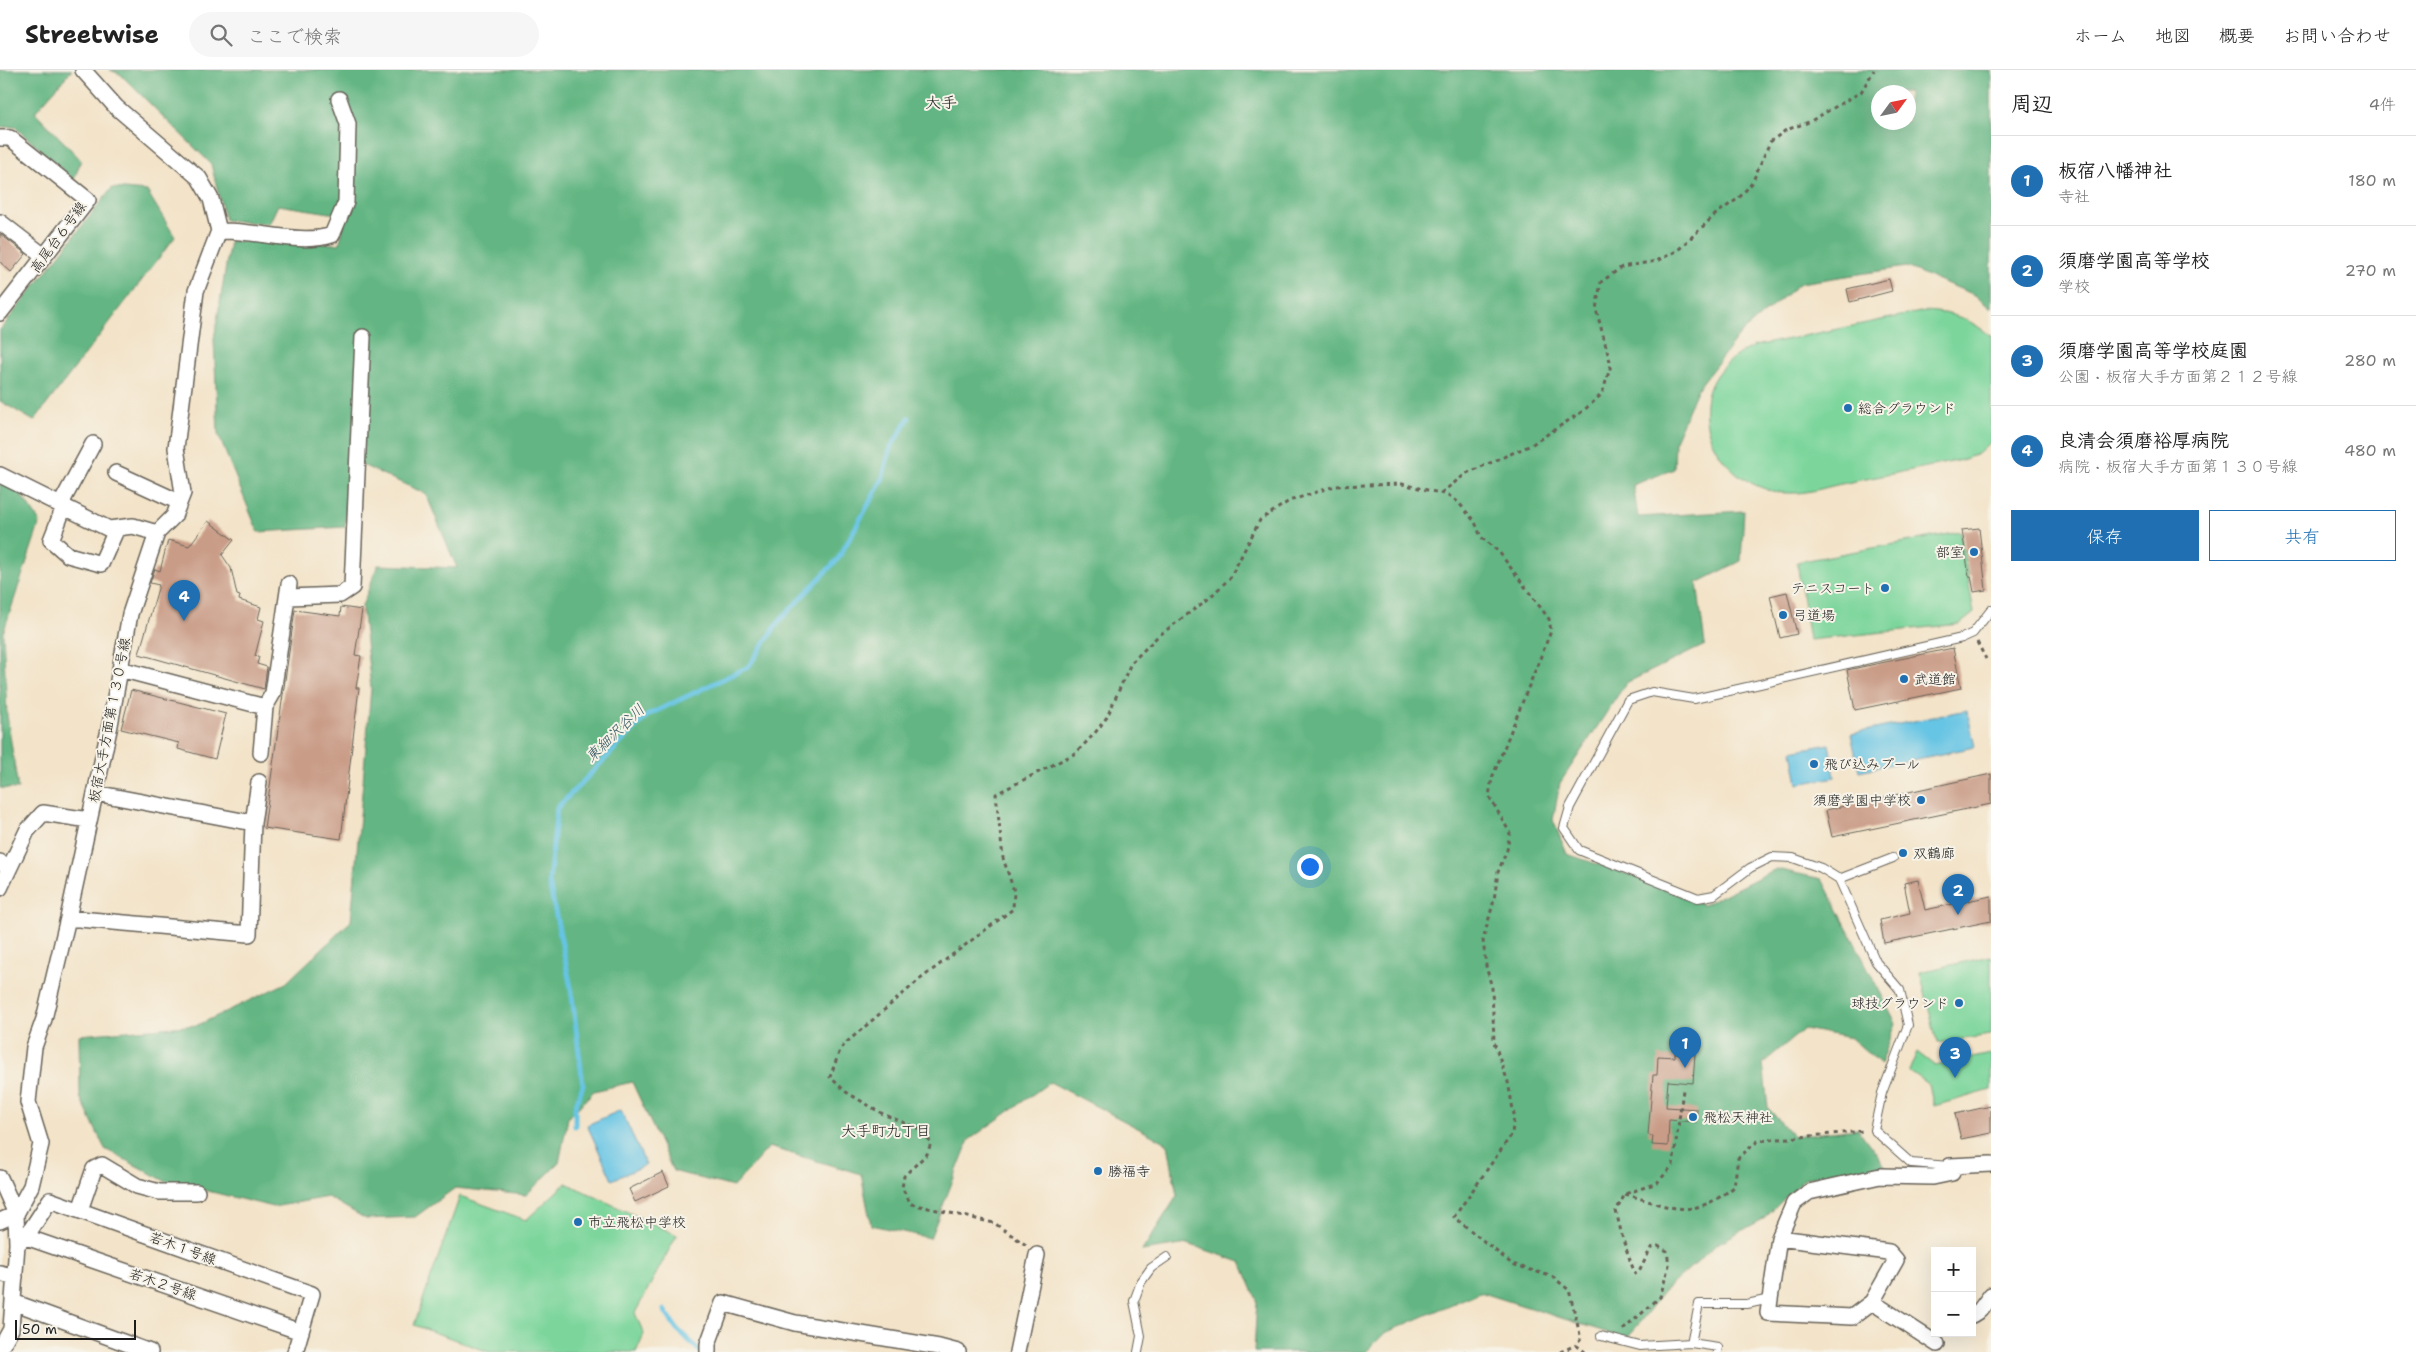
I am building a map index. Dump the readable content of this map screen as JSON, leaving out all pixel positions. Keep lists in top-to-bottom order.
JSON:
{
  "streets": {
    "street": [
      "高尾台６号線",
      "板宿大手方面第１３０号線",
      "若木１号線",
      "若木２号線"
    ]
  },
  "crossings": [
    ["若木１号線", "若木２号線"]
  ],
  "districts": ["大手", "大手町九丁目"],
  "water": ["東細沢谷川"],
  "places": [
    "総合グラウンド",
    "部室",
    "テニスコート",
    "弓道場",
    "武道館",
    "飛び込みプール",
    "須磨学園中学校",
    "双鶴廊",
    "球技グラウンド",
    "飛松天神社",
    "勝福寺",
    "市立飛松中学校"
  ],
  "scale_bar": "50 m",
  "north": "top right",
  "page": {
    "header": "Streetwise",
    "search": "ここで検索",
    "nav": [
      "ホーム",
      "地図",
      "概要",
      "お問い合わせ"
    ],
    "heading": ["周辺", "4件"],
    "list": [
      {
        "mark": "1",
        "name": "板宿八幡神社",
        "note": "寺社",
        "value": "180 m"
      },
      {
        "mark": "2",
        "name": "須磨学園高等学校",
        "note": "学校",
        "value": "270 m"
      },
      {
        "mark": "3",
        "name": "須磨学園高等学校庭園",
        "note": "公園 · 板宿大手方面第２１２号線",
        "value": "280 m"
      },
      {
        "mark": "4",
        "name": "良清会須磨裕厚病院",
        "note": "病院 · 板宿大手方面第１３０号線",
        "value": "480 m"
      }
    ],
    "buttons": ["保存", "共有"],
    "pins": [
      "4",
      "2",
      "1",
      "3"
    ],
    "map_buttons": ["+", "−"],
    "scale": "50 m"
  }
}
